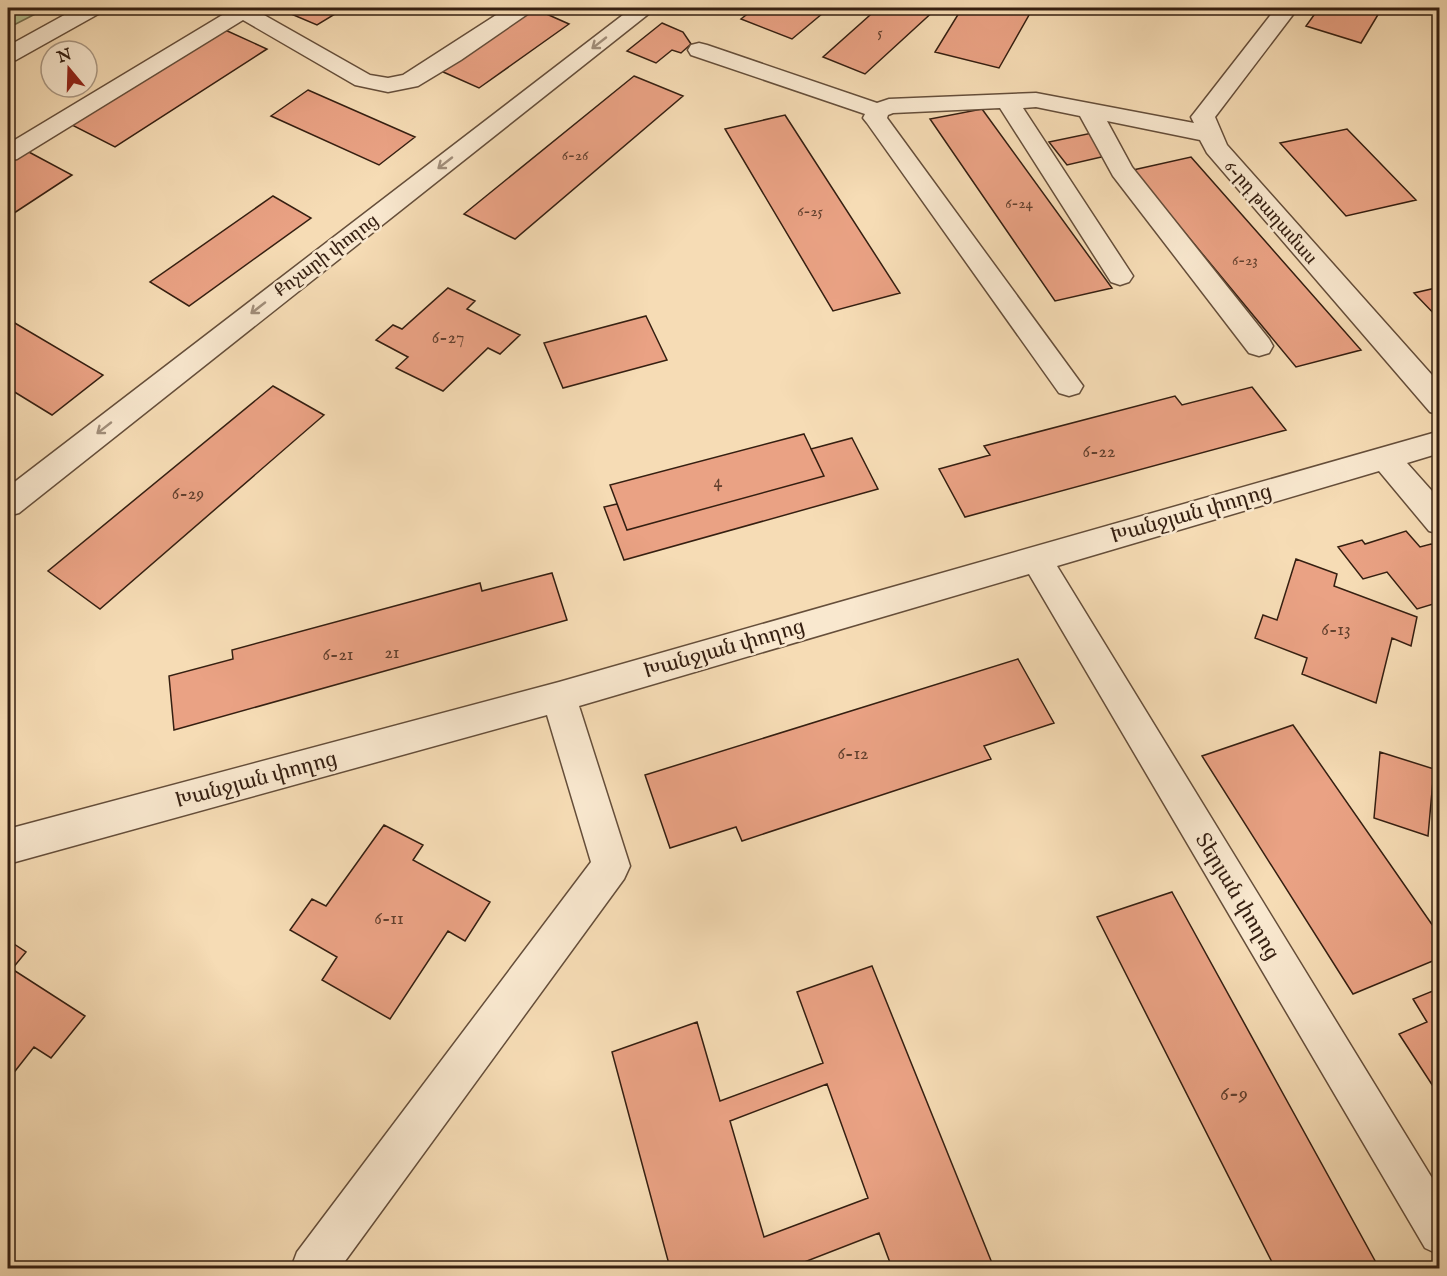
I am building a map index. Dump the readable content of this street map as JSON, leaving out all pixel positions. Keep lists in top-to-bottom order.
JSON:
{
  "streets": {
    "street": [
      "6-րդ թաղամաս",
      "Քոչարի փողոց",
      "Խանջյան փողոց",
      "Տերյան փողոց"
    ]
  },
  "crossings": [
    ["Խանջյան փողոց", "Տերյան փողոց"]
  ],
  "house_numbers": [
    "5",
    "6-26",
    "6-24",
    "6-25",
    "6-23",
    "6-27",
    "6-22",
    "4",
    "6-29",
    "6-13",
    "21",
    "6-21",
    "6-12",
    "6-11",
    "6-9"
  ],
  "north": "top"
}
